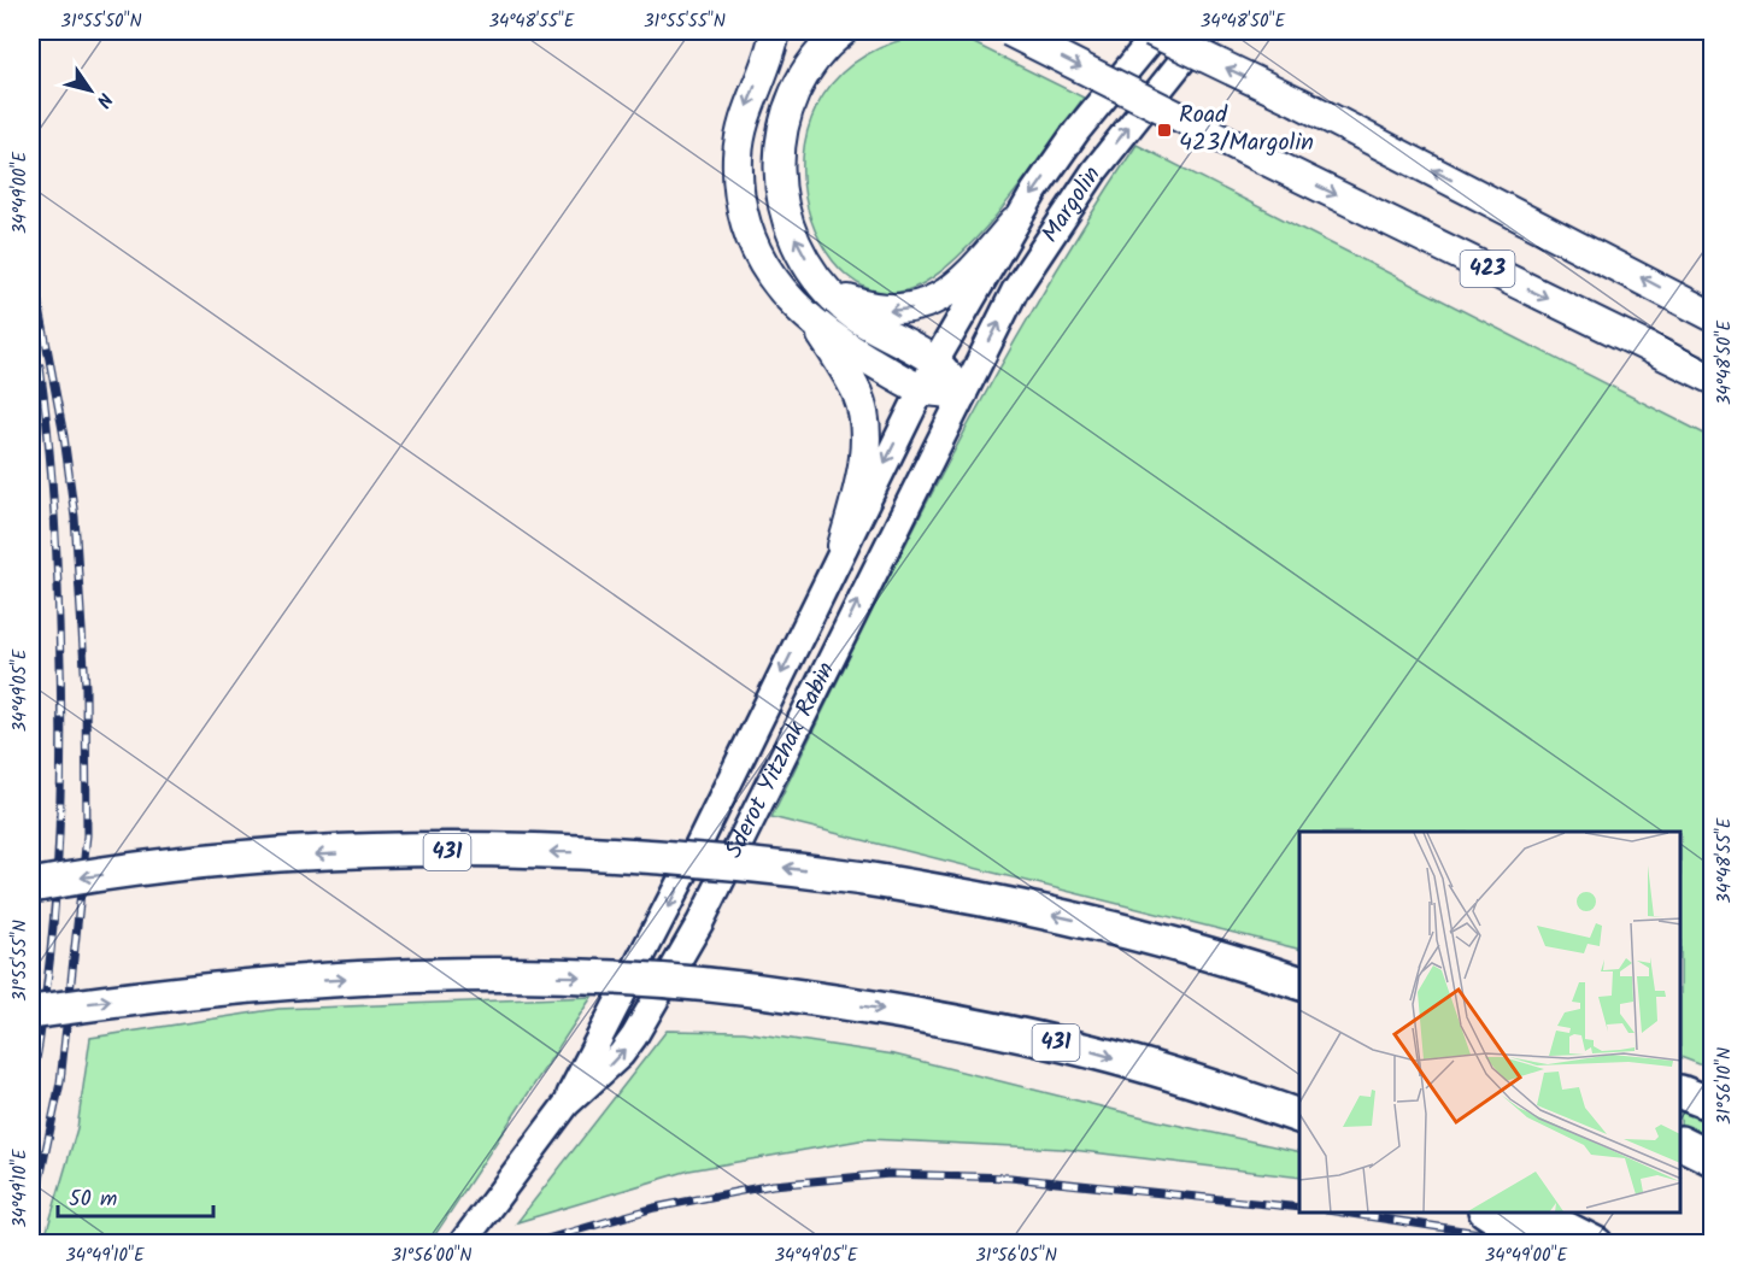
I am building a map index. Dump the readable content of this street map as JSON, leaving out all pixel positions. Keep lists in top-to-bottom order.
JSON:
{
  "streets": {
    "highway": ["431"],
    "main road": ["Margolin", "423", "Sderot Yitzhak Rabin"]
  },
  "crossings": [
    ["Margolin", "Sderot Yitzhak Rabin"]
  ],
  "places": {
    "transit": ["Road 423/Margolin"]
  },
  "scale_bar": "50 m",
  "north": "bottom right",
  "coordinates": [
    "31°55'50\"N",
    "34°48'55\"E",
    "31°55'55\"N",
    "34°48'50\"E",
    "34°49'00\"E",
    "34°49'05\"E",
    "31°56'10\"N",
    "34°49'10\"E",
    "31°56'00\"N",
    "31°56'05\"N"
  ]
}
